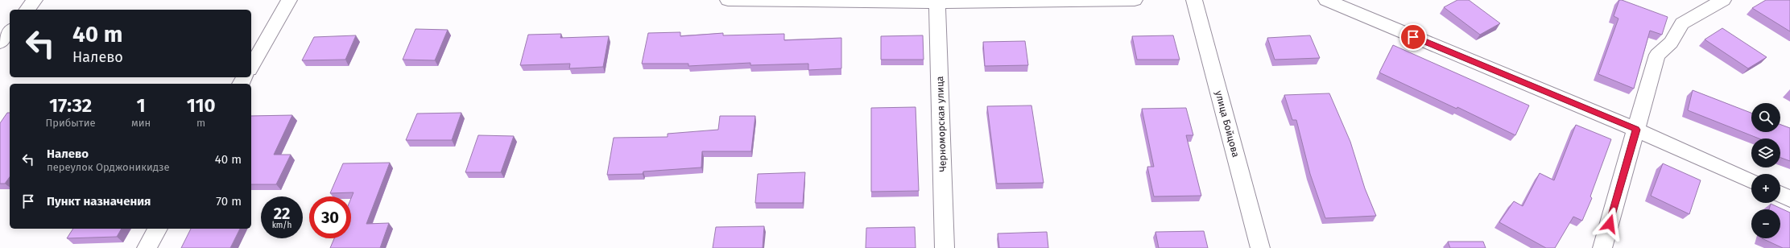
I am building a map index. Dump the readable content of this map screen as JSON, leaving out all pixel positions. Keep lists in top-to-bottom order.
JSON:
{
  "streets": {
    "street": ["Черноморская улица", "улица Бойцова"]
  },
  "page": {
    "turn": ["40 m", "Налево"],
    "eta": [
      "17:32",
      "Прибытие",
      "1",
      "мин",
      "110",
      "m"
    ],
    "map_buttons": ["+", "−"],
    "list": [
      {
        "name": "Налево",
        "note": "переулок Орджоникидзе",
        "value": "40 m"
      },
      {
        "name": "Пункт назначения",
        "value": "70 m"
      }
    ],
    "speed": "22 km/h",
    "limit": "30"
  }
}
